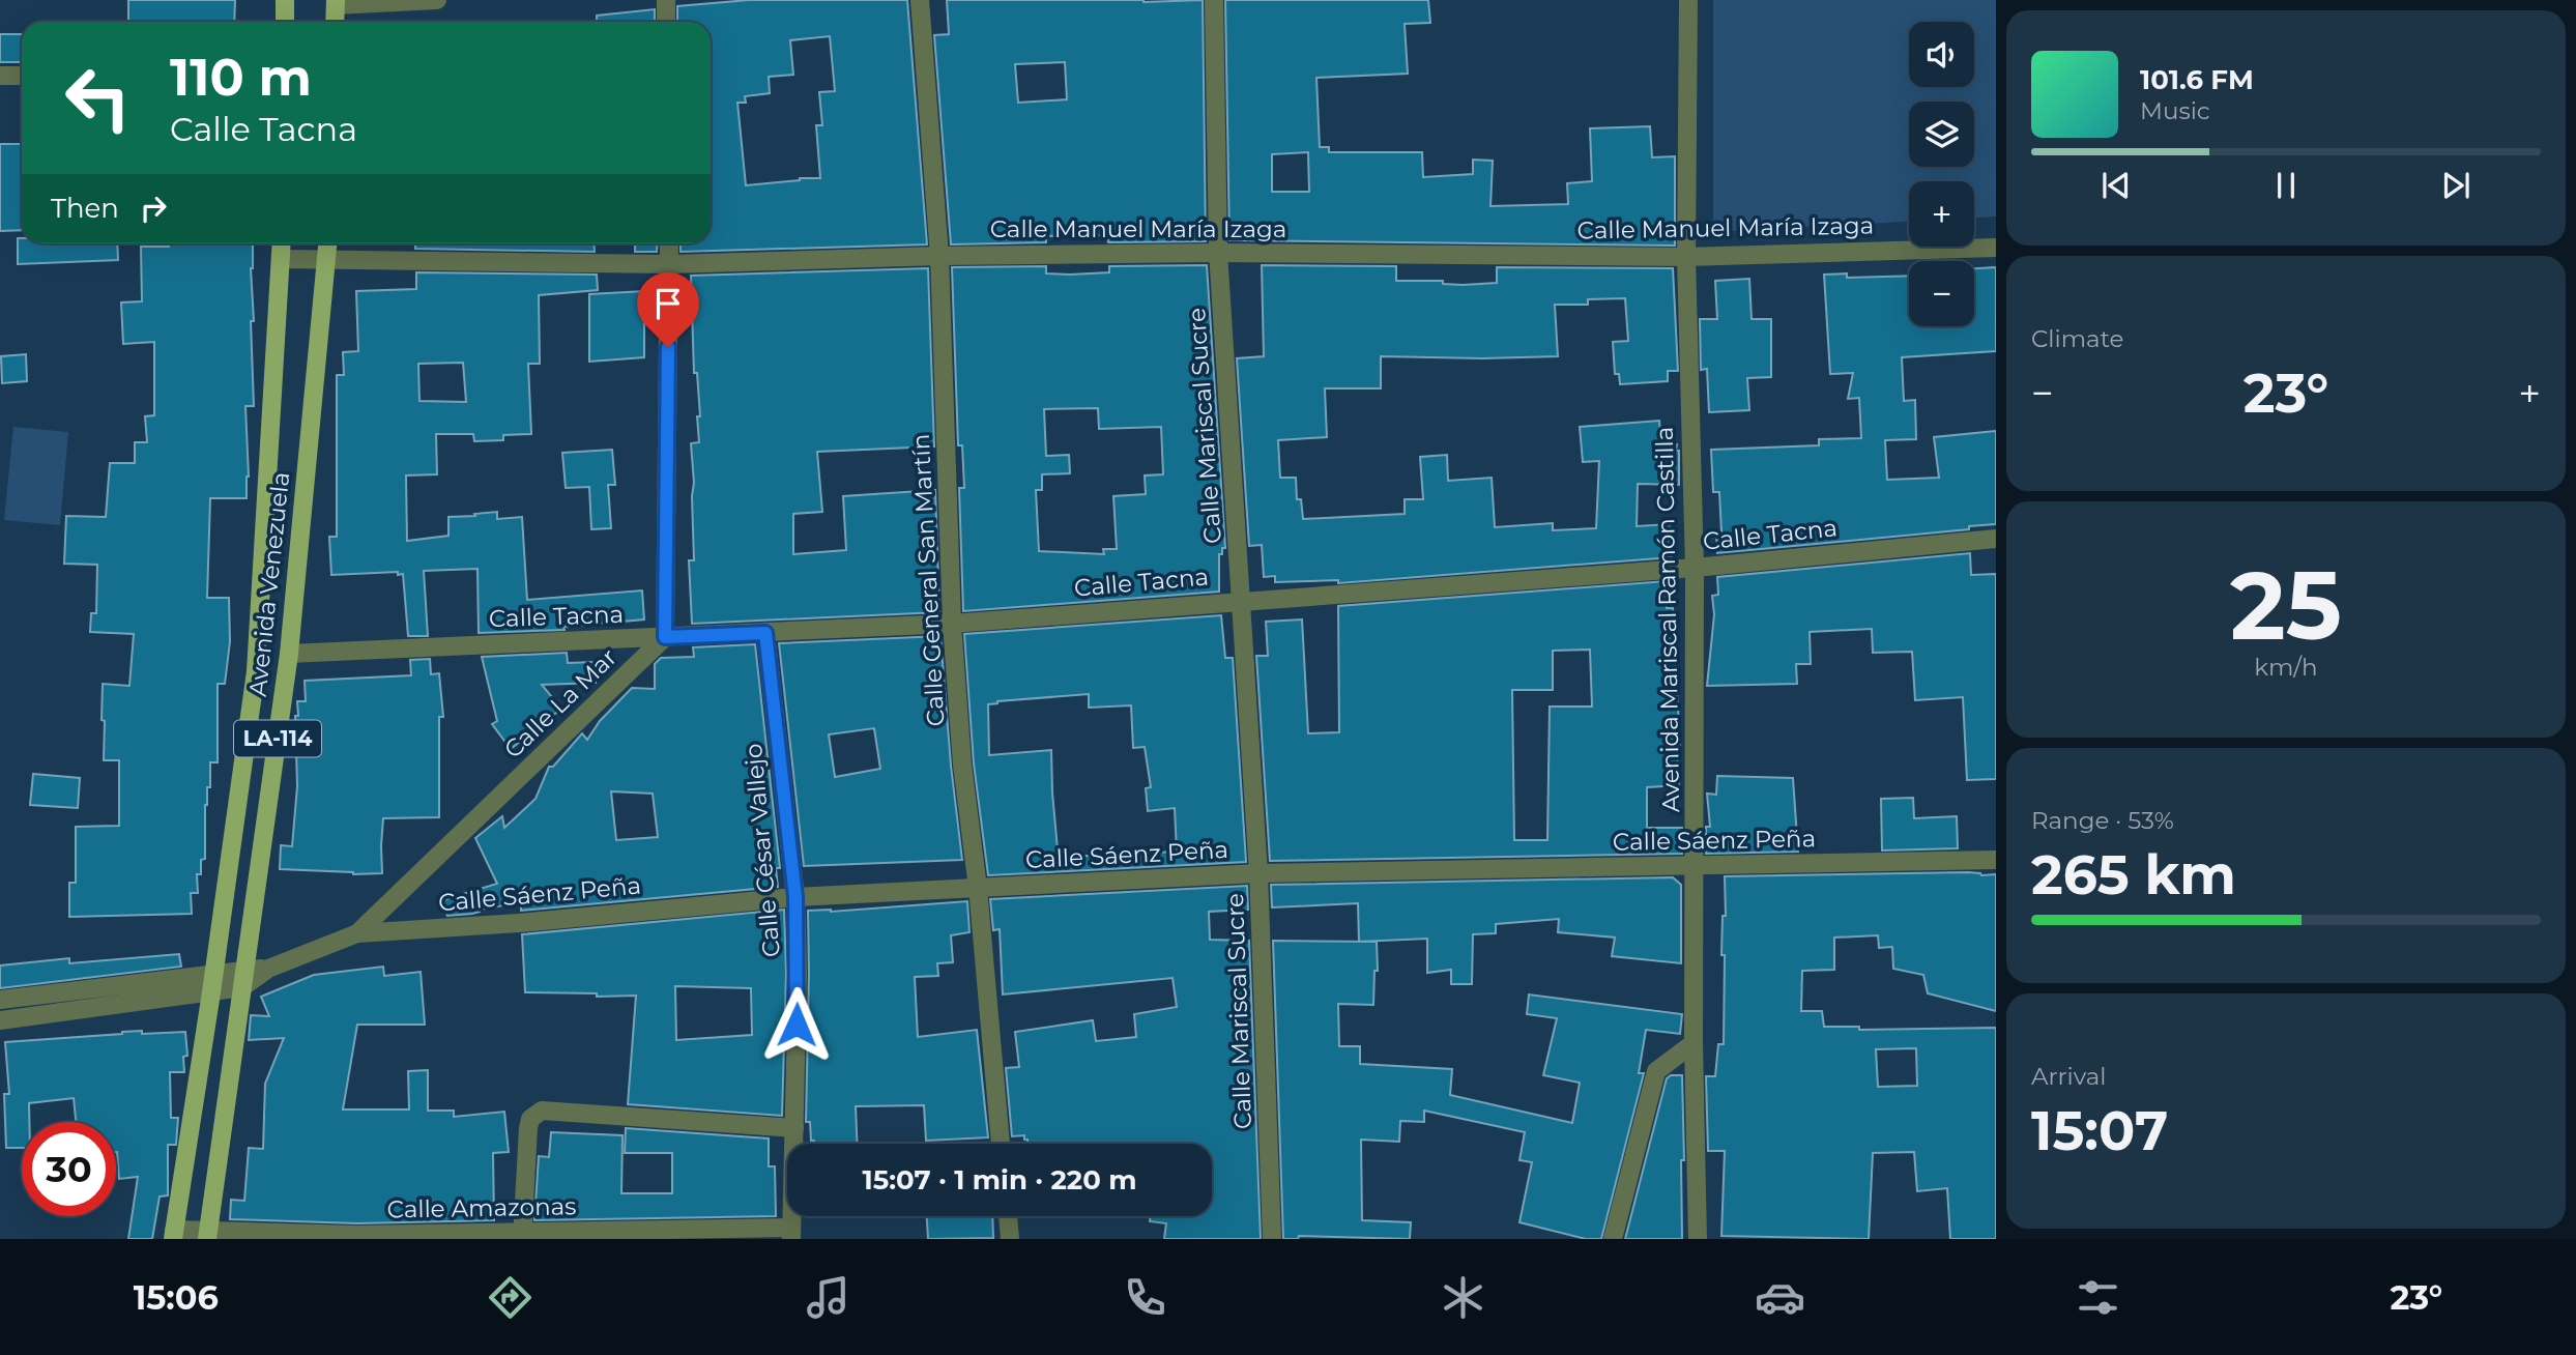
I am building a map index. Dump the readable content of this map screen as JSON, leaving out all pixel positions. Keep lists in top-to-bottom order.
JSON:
{
  "streets": {
    "main road": ["Avenida Venezuela", "LA-114"],
    "street": [
      "Calle Manuel María Izaga",
      "Calle Mariscal Sucre",
      "Calle Tacna",
      "Calle General San Martín",
      "Avenida Mariscal Ramón Castilla",
      "Calle La Mar",
      "Calle Sáenz Peña",
      "Calle César Vallejo",
      "Calle Amazonas"
    ]
  },
  "crossings": [
    ["Calle Manuel María Izaga", "Calle Mariscal Sucre"],
    ["Calle Manuel María Izaga", "Calle General San Martín"],
    ["Calle Manuel María Izaga", "Avenida Venezuela"],
    ["Calle Manuel María Izaga", "Avenida Mariscal Ramón Castilla"],
    ["Calle Mariscal Sucre", "Calle Tacna"],
    ["Calle Mariscal Sucre", "Calle Sáenz Peña"],
    ["Calle Tacna", "Calle General San Martín"],
    ["Calle Tacna", "Avenida Venezuela"],
    ["Calle Tacna", "Avenida Mariscal Ramón Castilla"],
    ["Calle Tacna", "Calle La Mar"],
    ["Calle Tacna", "Calle César Vallejo"],
    ["Calle General San Martín", "Calle Sáenz Peña"],
    ["Avenida Venezuela", "Calle Sáenz Peña"],
    ["Avenida Venezuela", "Calle Amazonas"],
    ["Avenida Mariscal Ramón Castilla", "Calle Sáenz Peña"],
    ["Calle La Mar", "Calle Sáenz Peña"],
    ["Calle Sáenz Peña", "Calle César Vallejo"],
    ["Calle César Vallejo", "Calle Amazonas"]
  ],
  "page": {
    "map_buttons": ["+", "−"],
    "turn": ["110 m", "Calle Tacna"],
    "song": ["101.6 FM", "Music"],
    "then": "Then",
    "tile": [
      "Climate",
      ["25", "km/h"],
      ["Range · 53%", "265 km"],
      ["Arrival", "15:07"]
    ],
    "heat": ["−", "23°", "+"],
    "limit": "30",
    "trip": "15:07 · 1 min · 220 m",
    "tabs": ["15:06", "23°"]
  }
}
